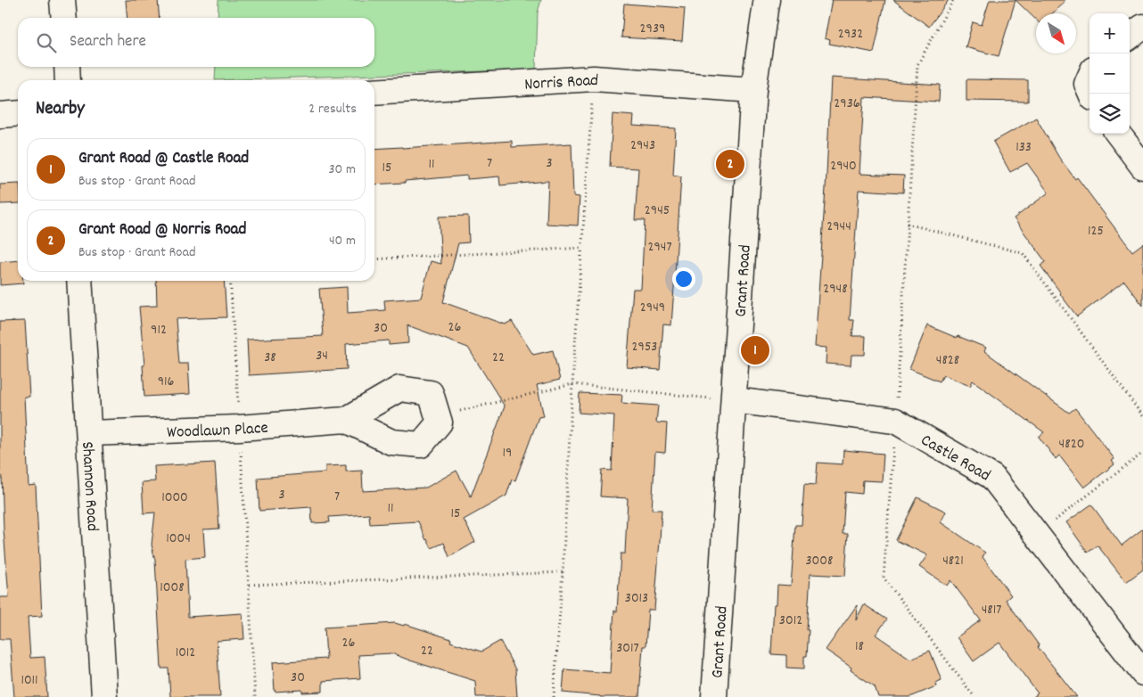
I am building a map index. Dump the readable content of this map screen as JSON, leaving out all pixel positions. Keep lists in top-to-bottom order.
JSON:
{
  "streets": {
    "street": [
      "Norris Road",
      "Grant Road",
      "Woodlawn Place",
      "Castle Road",
      "Shannon Road"
    ]
  },
  "crossings": [
    ["Norris Road", "Grant Road"],
    ["Grant Road", "Castle Road"],
    ["Woodlawn Place", "Shannon Road"]
  ],
  "house_numbers": [
    "2939",
    "2932",
    "2936",
    "2943",
    "133",
    "7",
    "3",
    "11",
    "2940",
    "15",
    "2945",
    "2944",
    "125",
    "2947",
    "2948",
    "2949",
    "26",
    "30",
    "912",
    "2953",
    "34",
    "38",
    "22",
    "4828",
    "916",
    "4820",
    "19",
    "3",
    "7",
    "1000",
    "11",
    "15",
    "1004",
    "3008",
    "4821",
    "1008",
    "3013",
    "4817",
    "3012",
    "26",
    "18",
    "3017",
    "22",
    "1012",
    "30",
    "1011"
  ],
  "north": "bottom right",
  "page": {
    "map_buttons": ["+", "−"],
    "search": "Search here",
    "heading": ["Nearby", "2 results"],
    "list": [
      {
        "mark": "1",
        "name": "Grant Road @ Castle Road",
        "note": "Bus stop · Grant Road",
        "value": "30 m"
      },
      {
        "mark": "2",
        "name": "Grant Road @ Norris Road",
        "note": "Bus stop · Grant Road",
        "value": "40 m"
      }
    ],
    "pins": ["2", "1"]
  }
}
